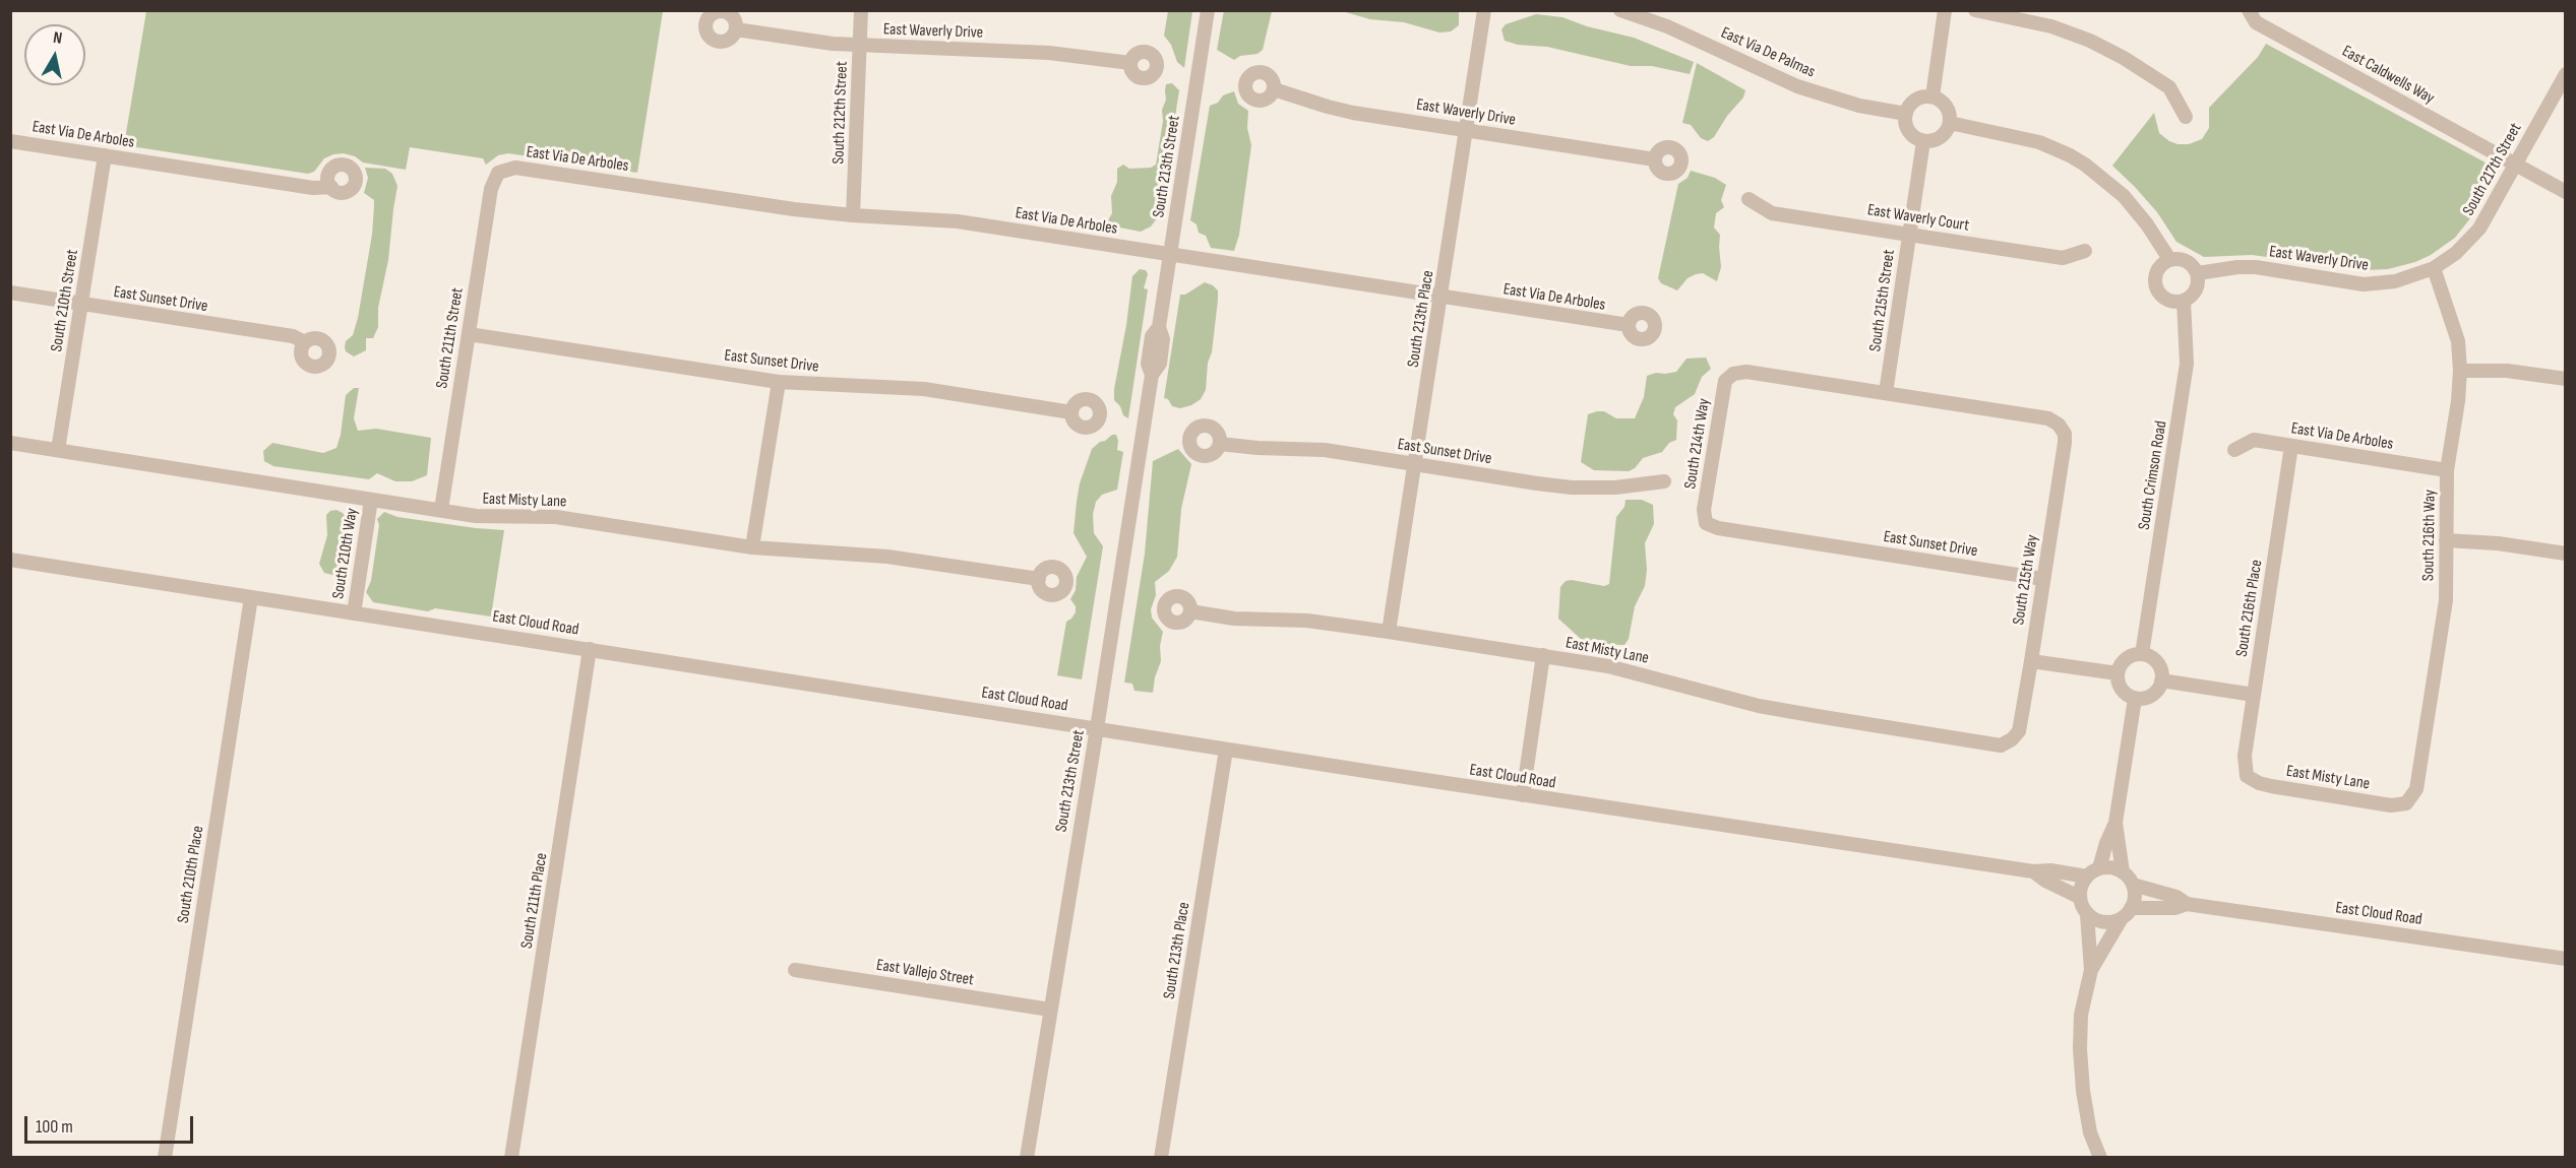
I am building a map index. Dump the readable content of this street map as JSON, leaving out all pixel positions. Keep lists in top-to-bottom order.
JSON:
{
  "streets": {
    "street": [
      "East Waverly Drive",
      "East Via De Palmas",
      "East Caldwells Way",
      "South 212th Street",
      "East Via De Arboles",
      "South 213th Street",
      "South 217th Street",
      "East Waverly Court",
      "East Sunset Drive",
      "South 210th Street",
      "South 215th Street",
      "South 213th Place",
      "South 211th Street",
      "South 214th Way",
      "South Crimson Road",
      "East Misty Lane",
      "South 216th Way",
      "South 210th Way",
      "South 215th Way",
      "South 216th Place",
      "East Cloud Road",
      "South 210th Place",
      "South 211th Place",
      "East Vallejo Street"
    ]
  },
  "crossings": [
    ["East Waverly Drive", "South 212th Street"],
    ["East Waverly Drive", "South 217th Street"],
    ["East Waverly Drive", "South 213th Place"],
    ["East Waverly Drive", "South Crimson Road"],
    ["East Waverly Drive", "South 216th Way"],
    ["East Via De Palmas", "South 215th Street"],
    ["East Caldwells Way", "South 217th Street"],
    ["South 212th Street", "East Via De Arboles"],
    ["East Via De Arboles", "South 213th Street"],
    ["East Via De Arboles", "South 210th Street"],
    ["East Via De Arboles", "South 213th Place"],
    ["East Via De Arboles", "South 211th Street"],
    ["East Via De Arboles", "South 216th Way"],
    ["East Via De Arboles", "South 216th Place"],
    ["South 213th Street", "East Cloud Road"],
    ["South 213th Street", "East Vallejo Street"],
    ["South 217th Street", "South 216th Way"],
    ["East Waverly Court", "South 215th Street"],
    ["East Sunset Drive", "South 210th Street"],
    ["East Sunset Drive", "South 213th Place"],
    ["East Sunset Drive", "South 211th Street"],
    ["East Sunset Drive", "South 214th Way"],
    ["East Sunset Drive", "South 215th Way"],
    ["South 210th Street", "East Misty Lane"],
    ["South 215th Street", "South 214th Way"],
    ["South 215th Street", "South 215th Way"],
    ["South 213th Place", "East Misty Lane"],
    ["South 213th Place", "East Cloud Road"],
    ["South 211th Street", "East Misty Lane"],
    ["South 214th Way", "South 215th Way"],
    ["East Misty Lane", "South 216th Way"],
    ["East Misty Lane", "South 210th Way"],
    ["East Misty Lane", "South 215th Way"],
    ["East Misty Lane", "South 216th Place"],
    ["South 210th Way", "East Cloud Road"],
    ["East Cloud Road", "South 210th Place"],
    ["East Cloud Road", "South 211th Place"]
  ],
  "scale_bar": "100 m",
  "north": "top"
}
